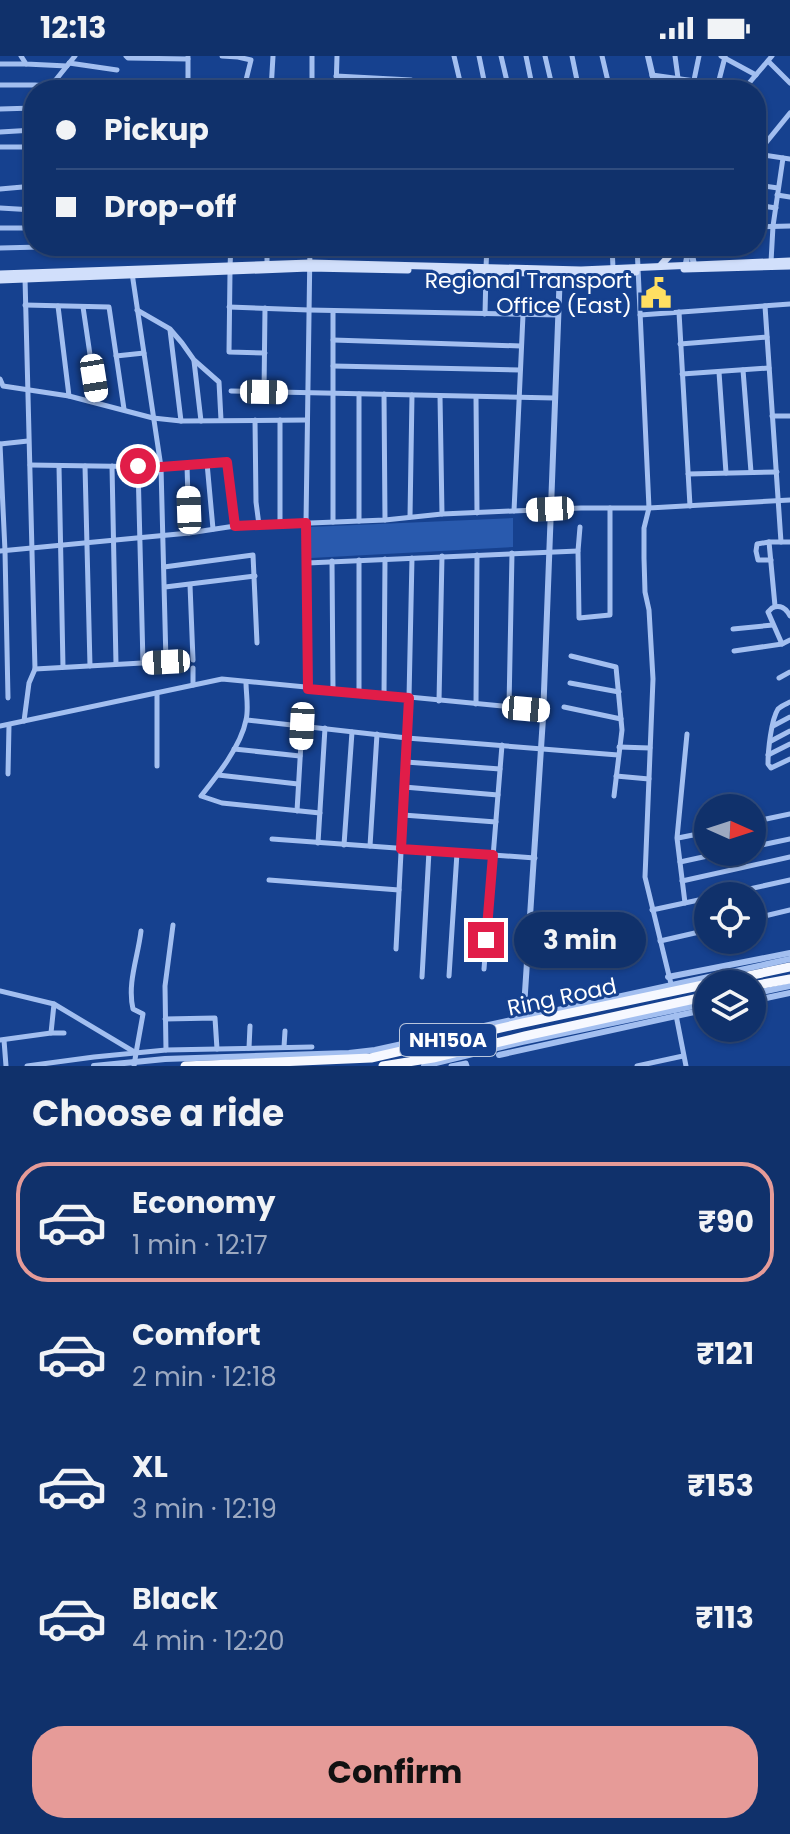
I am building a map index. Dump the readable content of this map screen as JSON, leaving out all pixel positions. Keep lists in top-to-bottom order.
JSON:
{
  "streets": {
    "highway": ["Ring Road", "NH150A"]
  },
  "places": {
    "public building": ["Regional Transport Office (East)"]
  },
  "north": "right",
  "page": {
    "status": "12:13",
    "banner": ["Pickup", "Drop-off"],
    "bubble": "3 min",
    "heading": "Choose a ride",
    "list": [
      {
        "name": "Economy",
        "note": "1 min · 12:17",
        "value": "₹90"
      },
      {
        "name": "Comfort",
        "note": "2 min · 12:18",
        "value": "₹121"
      },
      {
        "name": "XL",
        "note": "3 min · 12:19",
        "value": "₹153"
      },
      {
        "name": "Black",
        "note": "4 min · 12:20",
        "value": "₹113"
      }
    ],
    "buttons": "Confirm"
  }
}
